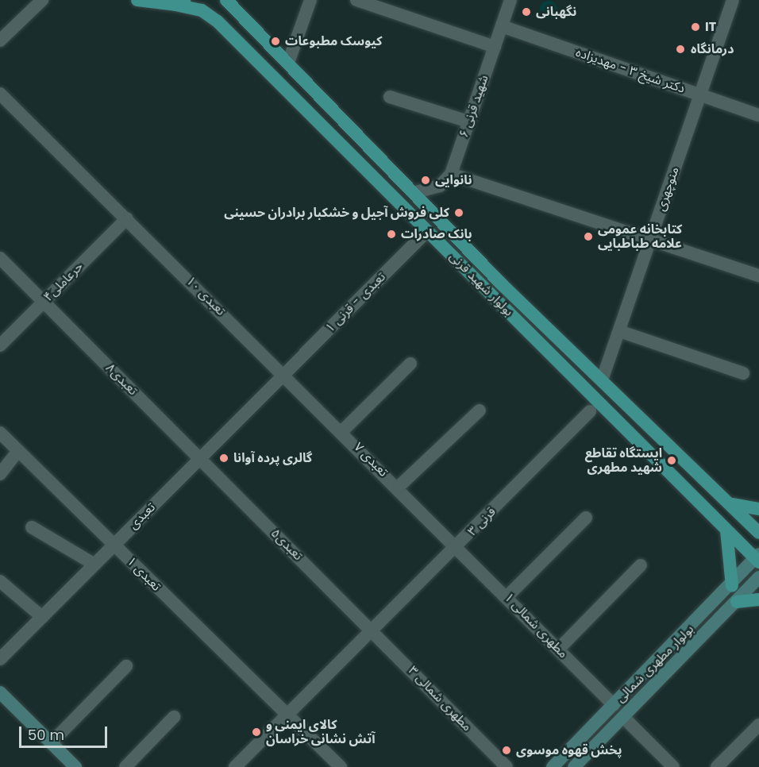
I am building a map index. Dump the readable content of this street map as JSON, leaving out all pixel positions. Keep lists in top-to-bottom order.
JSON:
{
  "streets": {
    "main road": ["بولوار شهید قرنی", "بولوار مطهری شمالی"],
    "street": [
      "دکتر شیخ ۳ - مهدیزاده",
      "شهید قرنی ۶",
      "منوچهری",
      "حرعاملی۴",
      "تعبدی ۱۰",
      "تعبدی - قرنی ۱",
      "تعبدی۸",
      "تعبدی ۷",
      "تعبدی",
      "قرنی ۳",
      "تعبدی۵",
      "تعبدی ۱",
      "مطهری شمالی ۱",
      "مطهری شمالی ۳"
    ]
  },
  "crossings": [
    ["دکتر شیخ ۳ - مهدیزاده", "شهید قرنی ۶"],
    ["دکتر شیخ ۳ - مهدیزاده", "منوچهری"],
    ["منوچهری", "بولوار شهید قرنی"],
    ["حرعاملی۴", "تعبدی ۱۰"],
    ["حرعاملی۴", "تعبدی۸"],
    ["بولوار شهید قرنی", "تعبدی - قرنی ۱"],
    ["بولوار شهید قرنی", "بولوار مطهری شمالی"],
    ["تعبدی ۱۰", "تعبدی - قرنی ۱"],
    ["تعبدی ۱۰", "تعبدی ۷"],
    ["تعبدی ۱۰", "تعبدی"],
    ["تعبدی - قرنی ۱", "تعبدی ۷"],
    ["تعبدی - قرنی ۱", "تعبدی"],
    ["تعبدی۸", "تعبدی"],
    ["تعبدی۸", "تعبدی۵"],
    ["تعبدی ۷", "تعبدی"],
    ["تعبدی ۷", "قرنی ۳"],
    ["تعبدی ۷", "مطهری شمالی ۱"],
    ["تعبدی", "تعبدی۵"],
    ["تعبدی", "تعبدی ۱"],
    ["قرنی ۳", "تعبدی۵"],
    ["قرنی ۳", "تعبدی ۱"],
    ["قرنی ۳", "مطهری شمالی ۱"],
    ["قرنی ۳", "مطهری شمالی ۳"],
    ["تعبدی۵", "مطهری شمالی ۳"],
    ["مطهری شمالی ۱", "بولوار مطهری شمالی"]
  ],
  "places": [
    "نگهبانی",
    "IT",
    "کیوسک مطبوعات",
    "درمانگاه",
    "نانوایی",
    "کلی فروش آجیل و خشکبار برادران حسینی",
    "بانک صادرات",
    "کتابخانه عمومی علامه طباطبایی",
    "گالری پرده آوانا",
    "ایستگاه تقاطع شهید مطهری",
    "کالای ایمنی و آتش نشانی خراسان",
    "پخش قهوه موسوی"
  ],
  "scale_bar": "50 m"
}
